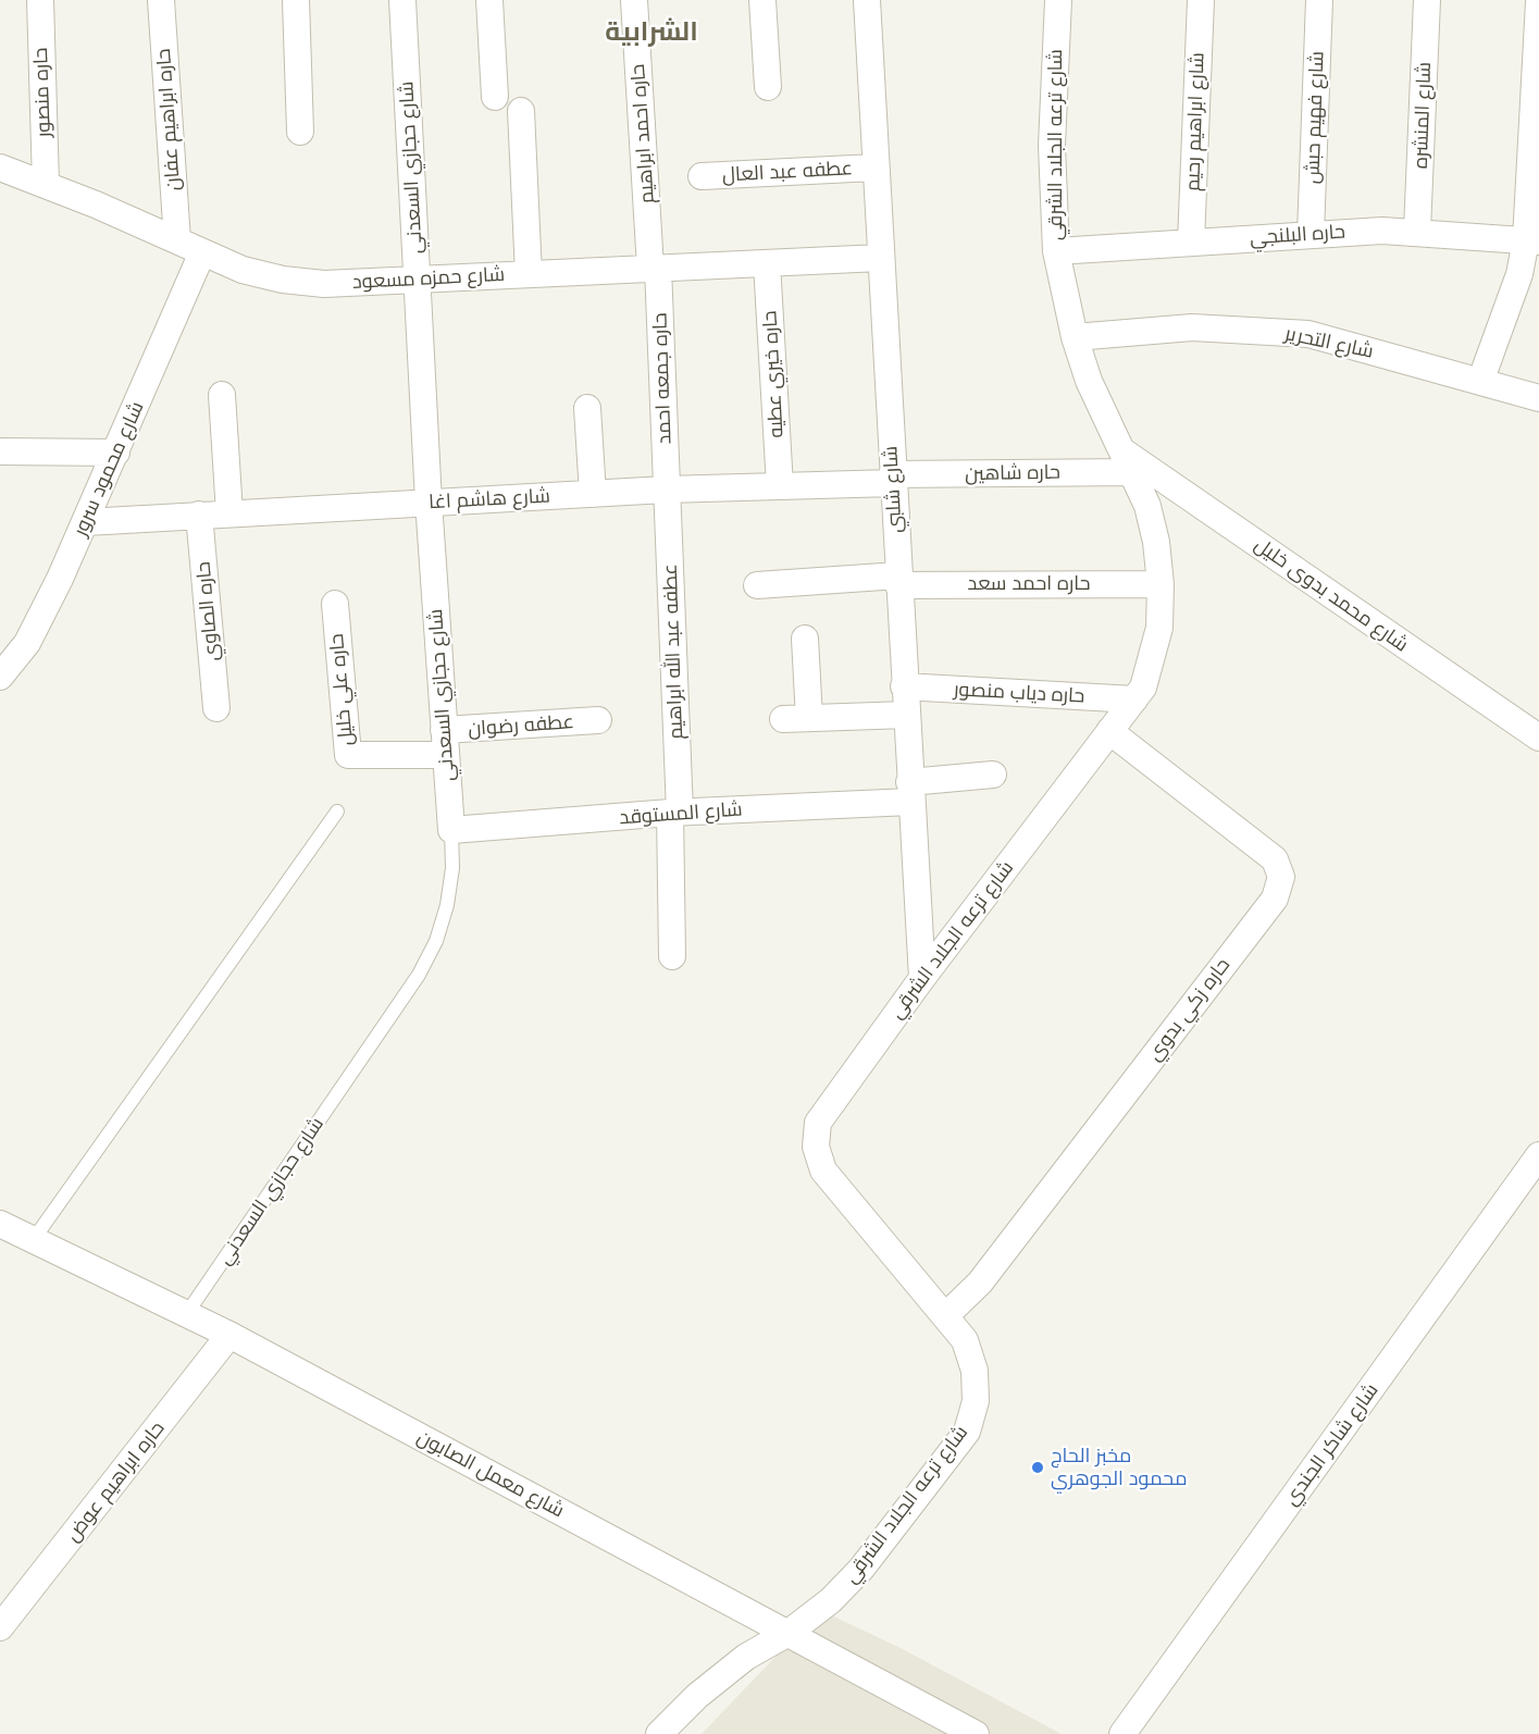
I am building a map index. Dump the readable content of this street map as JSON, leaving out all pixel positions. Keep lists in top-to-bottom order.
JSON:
{
  "streets": {
    "street": [
      "حاره منصور",
      "شارع المنشره",
      "شارع فهيم حبش",
      "حاره ابراهيم عفان",
      "شارع ابراهيم رحيم",
      "حاره احمد ابراهيم",
      "شارع ترعه الجلاد الشرقي",
      "شارع حجازي السعدني",
      "عطفه عبد العال",
      "حاره البلنجي",
      "شارع حمزه مسعود",
      "شارع التحرير",
      "حاره خيري عطيه",
      "حاره جمعه احمد",
      "شارع محمود سرور",
      "حاره شاهين",
      "شارع شلبي",
      "شارع هاشم اغا",
      "حاره احمد سعد",
      "شارع محمد بدوى خليل",
      "حاره الصاوي",
      "عطفه عبد الله ابراهيم",
      "حاره علي خليل",
      "حاره دياب منصور",
      "عطفه رضوان",
      "شارع المستوقد",
      "حاره زكي بدوي",
      "شارع شاكر الجندي",
      "شارع معمل الصابون",
      "حاره ابراهيم عوض"
    ]
  },
  "crossings": [
    ["حاره منصور", "شارع حمزه مسعود"],
    ["شارع المنشره", "حاره البلنجي"],
    ["شارع فهيم حبش", "حاره البلنجي"],
    ["حاره ابراهيم عفان", "شارع حمزه مسعود"],
    ["شارع ابراهيم رحيم", "حاره البلنجي"],
    ["حاره احمد ابراهيم", "شارع حمزه مسعود"],
    ["حاره احمد ابراهيم", "حاره جمعه احمد"],
    ["شارع ترعه الجلاد الشرقي", "حاره البلنجي"],
    ["شارع ترعه الجلاد الشرقي", "شارع التحرير"],
    ["شارع ترعه الجلاد الشرقي", "حاره شاهين"],
    ["شارع ترعه الجلاد الشرقي", "شارع شلبي"],
    ["شارع ترعه الجلاد الشرقي", "حاره احمد سعد"],
    ["شارع ترعه الجلاد الشرقي", "شارع محمد بدوى خليل"],
    ["شارع ترعه الجلاد الشرقي", "حاره دياب منصور"],
    ["شارع ترعه الجلاد الشرقي", "حاره زكي بدوي"],
    ["شارع ترعه الجلاد الشرقي", "شارع معمل الصابون"],
    ["شارع حجازي السعدني", "شارع حمزه مسعود"],
    ["شارع حجازي السعدني", "شارع هاشم اغا"],
    ["شارع حجازي السعدني", "حاره علي خليل"],
    ["شارع حجازي السعدني", "عطفه رضوان"],
    ["شارع حجازي السعدني", "شارع المستوقد"],
    ["شارع حجازي السعدني", "شارع معمل الصابون"],
    ["عطفه عبد العال", "شارع شلبي"],
    ["شارع حمزه مسعود", "حاره خيري عطيه"],
    ["شارع حمزه مسعود", "حاره جمعه احمد"],
    ["شارع حمزه مسعود", "شارع محمود سرور"],
    ["شارع حمزه مسعود", "شارع شلبي"],
    ["حاره خيري عطيه", "شارع هاشم اغا"],
    ["حاره جمعه احمد", "شارع هاشم اغا"],
    ["حاره جمعه احمد", "عطفه عبد الله ابراهيم"],
    ["شارع محمود سرور", "شارع هاشم اغا"],
    ["حاره شاهين", "شارع شلبي"],
    ["حاره شاهين", "شارع هاشم اغا"],
    ["حاره شاهين", "شارع محمد بدوى خليل"],
    ["شارع شلبي", "شارع هاشم اغا"],
    ["شارع شلبي", "حاره احمد سعد"],
    ["شارع شلبي", "حاره دياب منصور"],
    ["شارع شلبي", "شارع المستوقد"],
    ["شارع هاشم اغا", "حاره الصاوي"],
    ["شارع هاشم اغا", "عطفه عبد الله ابراهيم"],
    ["عطفه عبد الله ابراهيم", "شارع المستوقد"],
    ["حاره علي خليل", "عطفه رضوان"],
    ["شارع معمل الصابون", "حاره ابراهيم عوض"]
  ],
  "districts": ["الشرابية"],
  "places": ["مخبز الحاج محمود الجوهري"]
}
